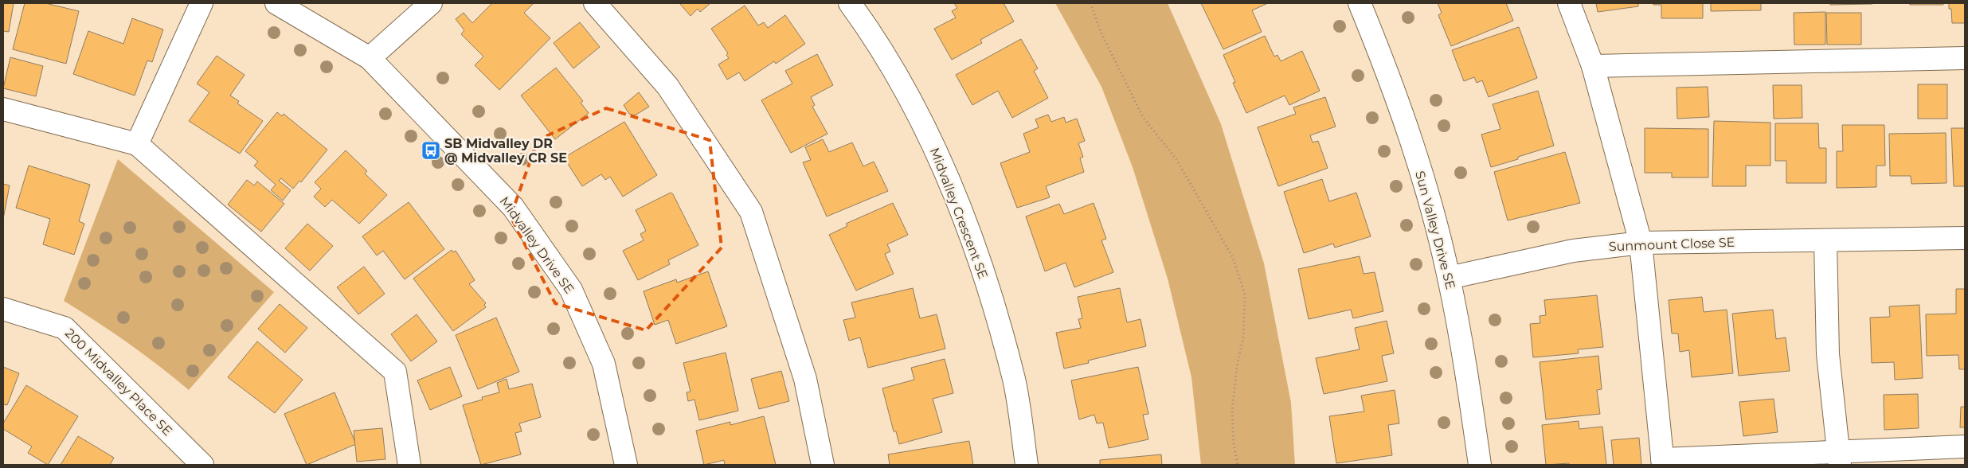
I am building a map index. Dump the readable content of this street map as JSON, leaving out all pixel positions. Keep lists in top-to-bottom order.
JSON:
{
  "streets": {
    "street": [
      "Midvalley Crescent SE",
      "Sun Valley Drive SE",
      "Sunmount Close SE",
      "Midvalley Drive SE",
      "200 Midvalley Place SE"
    ]
  },
  "crossings": [
    ["Sun Valley Drive SE", "Sunmount Close SE"]
  ],
  "places": {
    "bus stop": ["SB Midvalley DR @ Midvalley CR SE"]
  }
}
